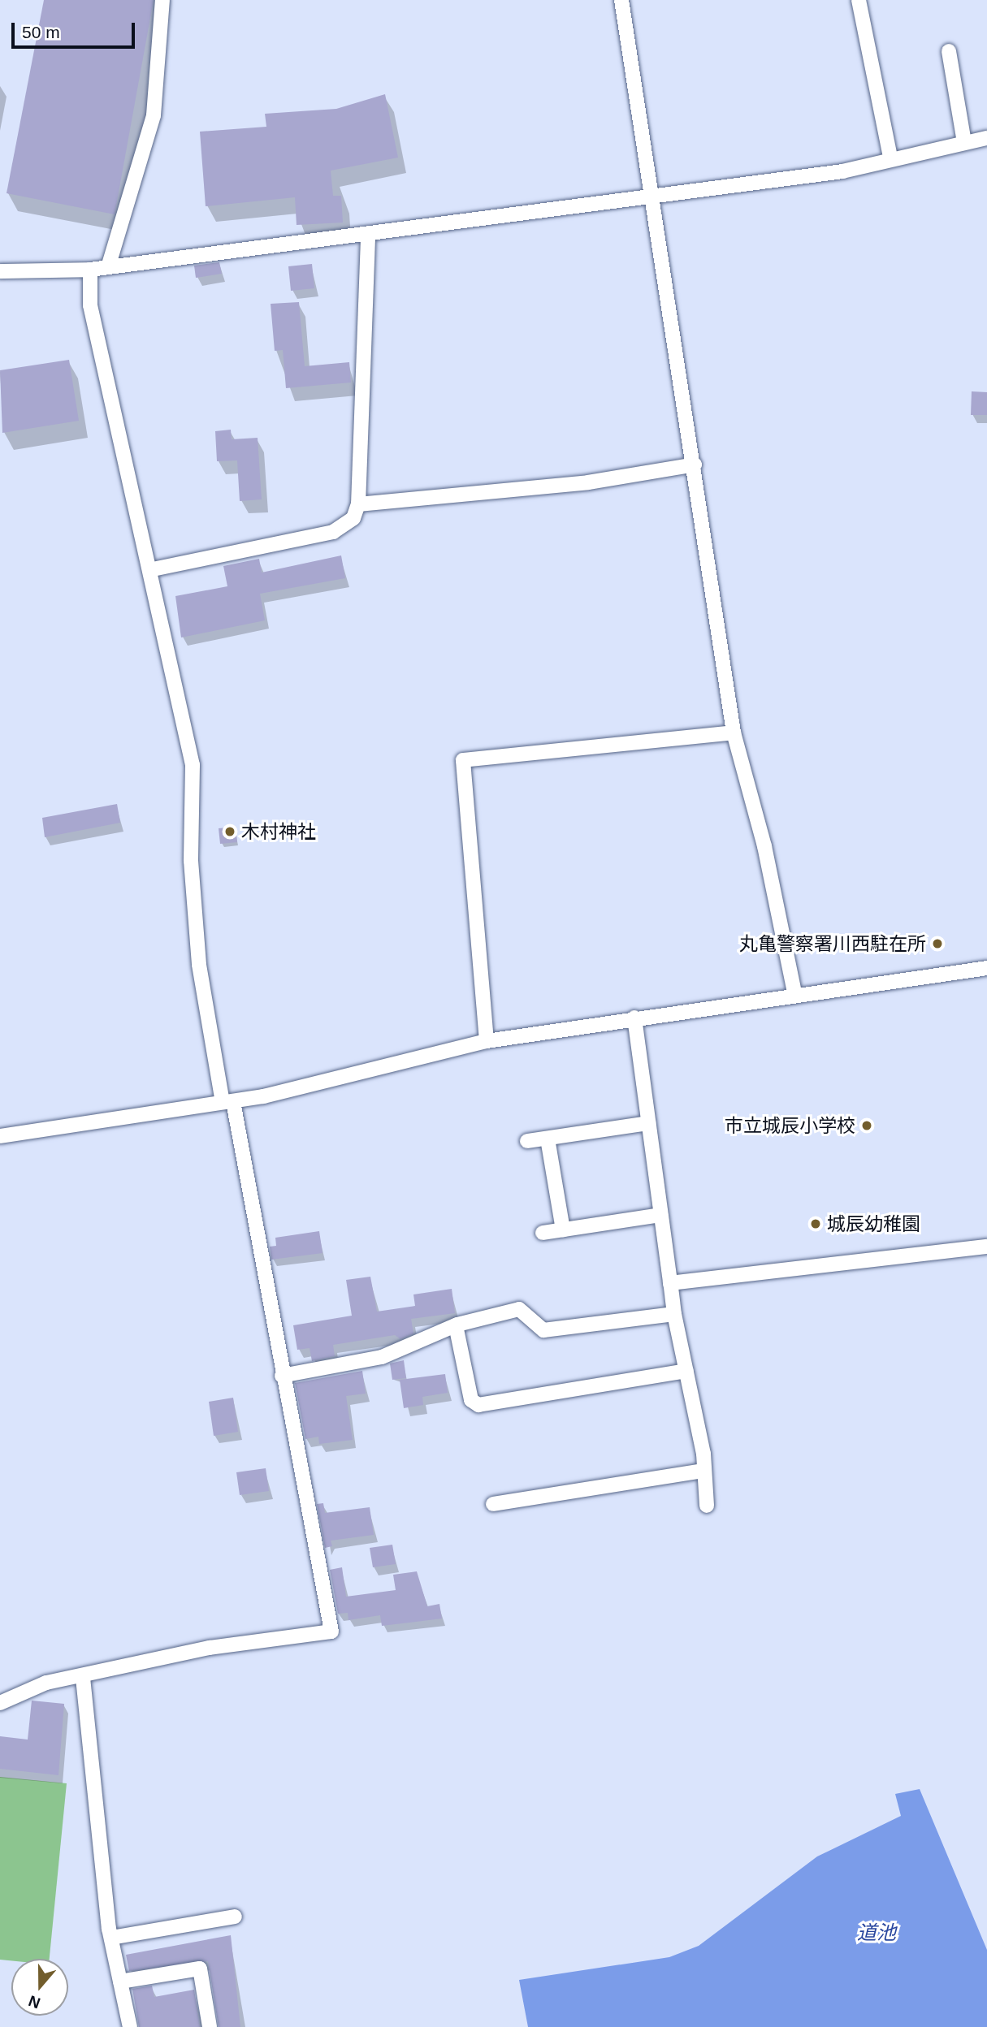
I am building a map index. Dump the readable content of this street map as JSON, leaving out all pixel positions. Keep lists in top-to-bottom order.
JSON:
{
  "water": ["道池"],
  "places": [
    "木村神社",
    "丸亀警察署川西駐在所",
    "市立城辰小学校",
    "城辰幼稚園"
  ],
  "scale_bar": "50 m",
  "north": "bottom"
}
